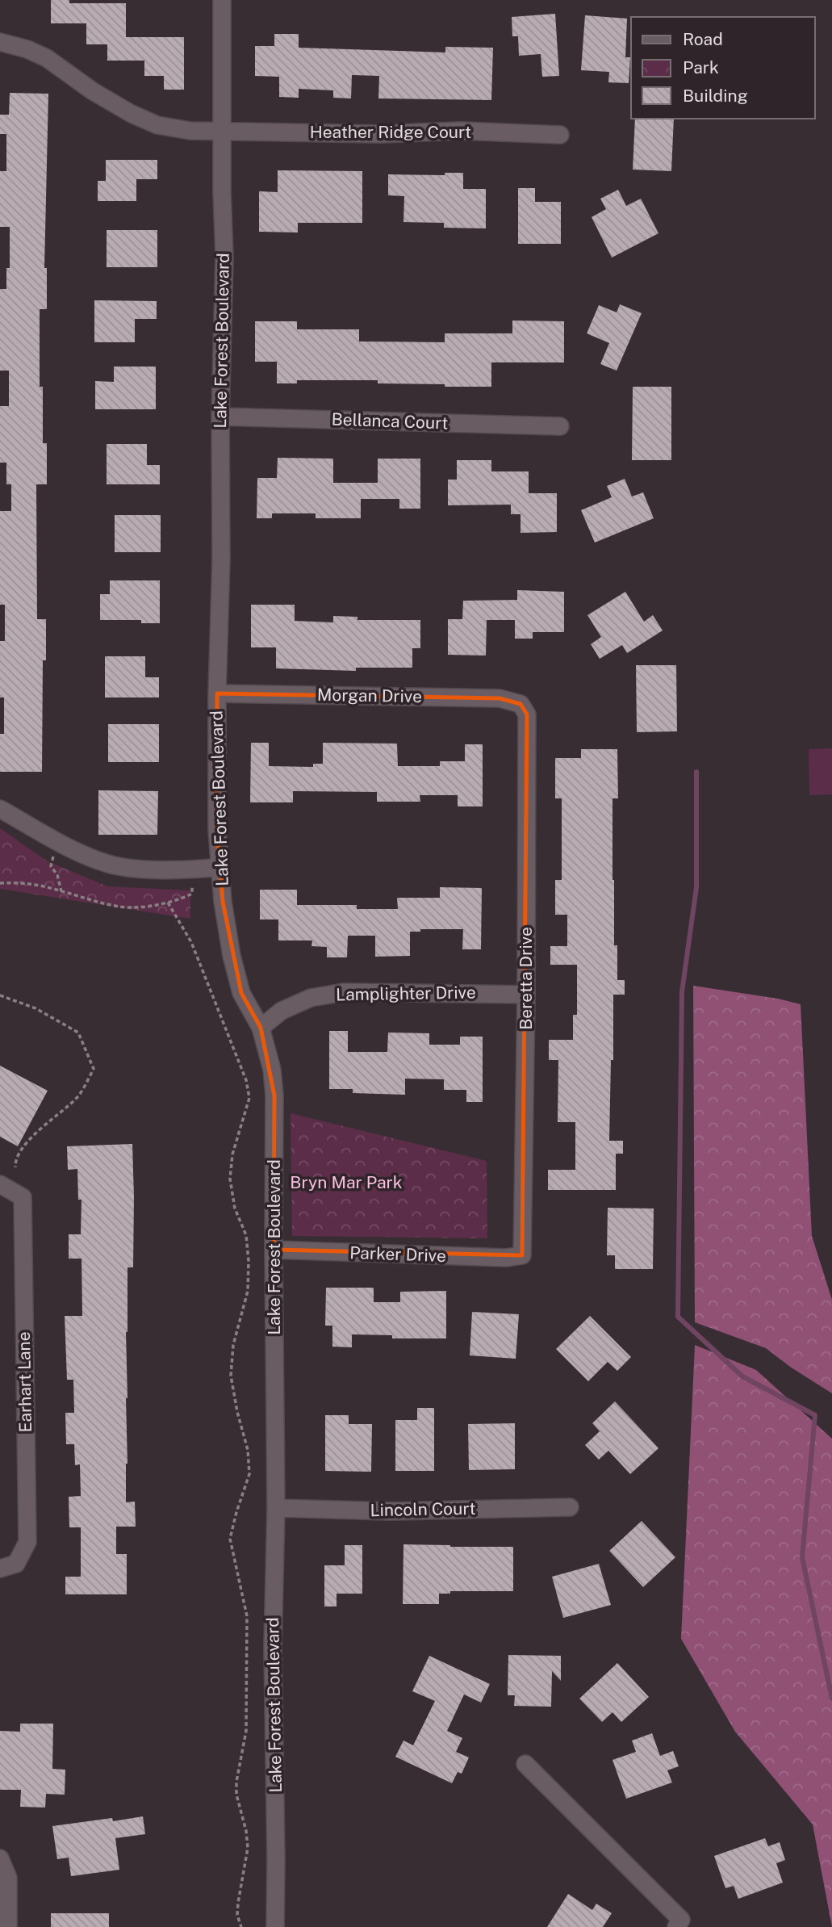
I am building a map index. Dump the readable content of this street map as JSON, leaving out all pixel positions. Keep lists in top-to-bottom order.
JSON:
{
  "streets": {
    "street": [
      "Heather Ridge Court",
      "Lake Forest Boulevard",
      "Bellanca Court",
      "Morgan Drive",
      "Beretta Drive",
      "Lamplighter Drive",
      "Parker Drive",
      "Earhart Lane",
      "Lincoln Court"
    ]
  },
  "crossings": [
    ["Heather Ridge Court", "Lake Forest Boulevard"],
    ["Lake Forest Boulevard", "Bellanca Court"],
    ["Lake Forest Boulevard", "Morgan Drive"],
    ["Lake Forest Boulevard", "Lamplighter Drive"],
    ["Lake Forest Boulevard", "Parker Drive"],
    ["Lake Forest Boulevard", "Lincoln Court"],
    ["Morgan Drive", "Beretta Drive"],
    ["Beretta Drive", "Lamplighter Drive"],
    ["Beretta Drive", "Parker Drive"]
  ],
  "parks": ["Bryn Mar Park"],
  "legend": ["Road", "Park", "Building"]
}
